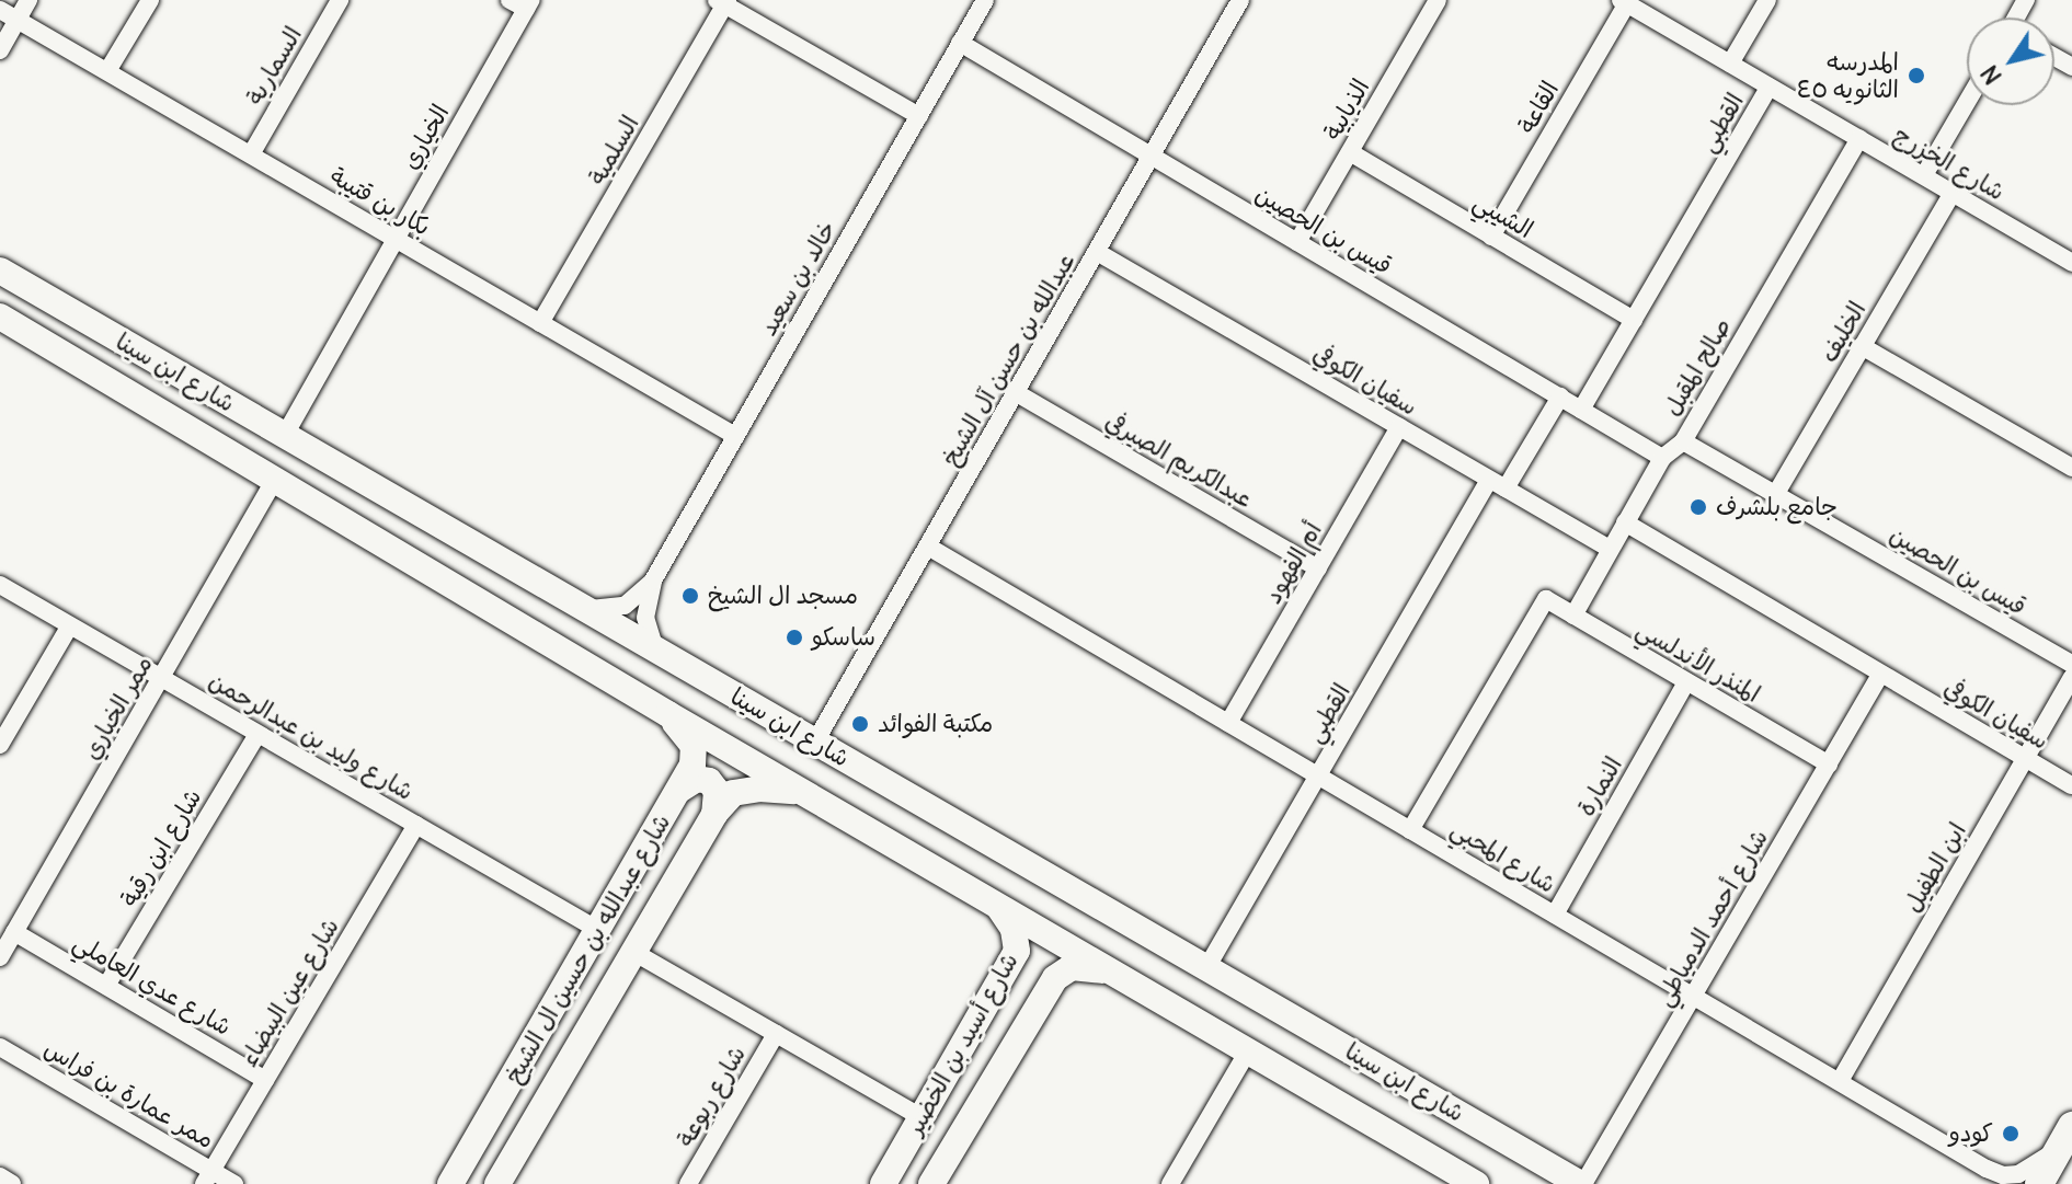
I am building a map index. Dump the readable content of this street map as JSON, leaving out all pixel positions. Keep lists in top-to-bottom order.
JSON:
{
  "streets": {
    "street": [
      "السمارية",
      "القاعة",
      "الذيابية",
      "القطبي",
      "الخياري",
      "السلمية",
      "شارع الخزرج",
      "بكار بن قتيبة",
      "الشيبي",
      "قيس بن الحصين",
      "خالد بن سعيد",
      "الخليف",
      "عبدالله بن حسن آل الشيخ",
      "صالح المقبل",
      "شارع ابن سينا",
      "سفيان الكوفي",
      "عبدالكريم الصيرفي",
      "أم الفهود",
      "المنذر الأندلسي",
      "ممر الخياري",
      "شارع وليد بن عبدالرحمن",
      "النمارة",
      "شارع ابن رقية",
      "شارع المحبي",
      "ابن الطفيل",
      "شارع أحمد الدمياطي",
      "شارع عبدالله بن حسين ال الشيخ",
      "شارع عدي العاملي",
      "شارع عين البيضاء",
      "شارع أسيد بن الخضير",
      "ممر عمارة بن فراس",
      "شارع ربوعة"
    ]
  },
  "crossings": [
    ["السمارية", "بكار بن قتيبة"],
    ["القاعة", "شارع الخزرج"],
    ["القاعة", "الشيبي"],
    ["الذيابية", "الشيبي"],
    ["الذيابية", "قيس بن الحصين"],
    ["القطبي", "شارع الخزرج"],
    ["القطبي", "الشيبي"],
    ["القطبي", "قيس بن الحصين"],
    ["القطبي", "شارع ابن سينا"],
    ["القطبي", "سفيان الكوفي"],
    ["القطبي", "شارع المحبي"],
    ["الخياري", "بكار بن قتيبة"],
    ["الخياري", "شارع ابن سينا"],
    ["السلمية", "بكار بن قتيبة"],
    ["شارع الخزرج", "الخليف"],
    ["شارع الخزرج", "صالح المقبل"],
    ["بكار بن قتيبة", "خالد بن سعيد"],
    ["قيس بن الحصين", "خالد بن سعيد"],
    ["قيس بن الحصين", "الخليف"],
    ["قيس بن الحصين", "عبدالله بن حسن آل الشيخ"],
    ["قيس بن الحصين", "صالح المقبل"],
    ["خالد بن سعيد", "شارع ابن سينا"],
    ["عبدالله بن حسن آل الشيخ", "شارع ابن سينا"],
    ["عبدالله بن حسن آل الشيخ", "سفيان الكوفي"],
    ["عبدالله بن حسن آل الشيخ", "عبدالكريم الصيرفي"],
    ["عبدالله بن حسن آل الشيخ", "شارع المحبي"],
    ["صالح المقبل", "سفيان الكوفي"],
    ["صالح المقبل", "المنذر الأندلسي"],
    ["شارع ابن سينا", "ممر الخياري"],
    ["شارع ابن سينا", "شارع أحمد الدمياطي"],
    ["شارع ابن سينا", "شارع عبدالله بن حسين ال الشيخ"],
    ["شارع ابن سينا", "شارع أسيد بن الخضير"],
    ["سفيان الكوفي", "أم الفهود"],
    ["سفيان الكوفي", "ابن الطفيل"],
    ["سفيان الكوفي", "شارع أحمد الدمياطي"],
    ["عبدالكريم الصيرفي", "أم الفهود"],
    ["أم الفهود", "شارع المحبي"],
    ["المنذر الأندلسي", "النمارة"],
    ["المنذر الأندلسي", "شارع المحبي"],
    ["المنذر الأندلسي", "شارع أحمد الدمياطي"],
    ["ممر الخياري", "شارع وليد بن عبدالرحمن"],
    ["ممر الخياري", "شارع عدي العاملي"],
    ["شارع وليد بن عبدالرحمن", "شارع ابن رقية"],
    ["شارع وليد بن عبدالرحمن", "شارع عبدالله بن حسين ال الشيخ"],
    ["شارع وليد بن عبدالرحمن", "شارع عين البيضاء"],
    ["النمارة", "شارع المحبي"],
    ["شارع ابن رقية", "شارع عدي العاملي"],
    ["شارع المحبي", "ابن الطفيل"],
    ["شارع المحبي", "شارع أحمد الدمياطي"],
    ["شارع عدي العاملي", "شارع عين البيضاء"],
    ["شارع عين البيضاء", "ممر عمارة بن فراس"]
  ],
  "places": [
    "المدرسه الثانويه ٤٥",
    "جامع بلشرف",
    "مسجد ال الشيخ",
    "ساسكو",
    "مكتبة الفوائد",
    "كودو"
  ],
  "north": "bottom left"
}
